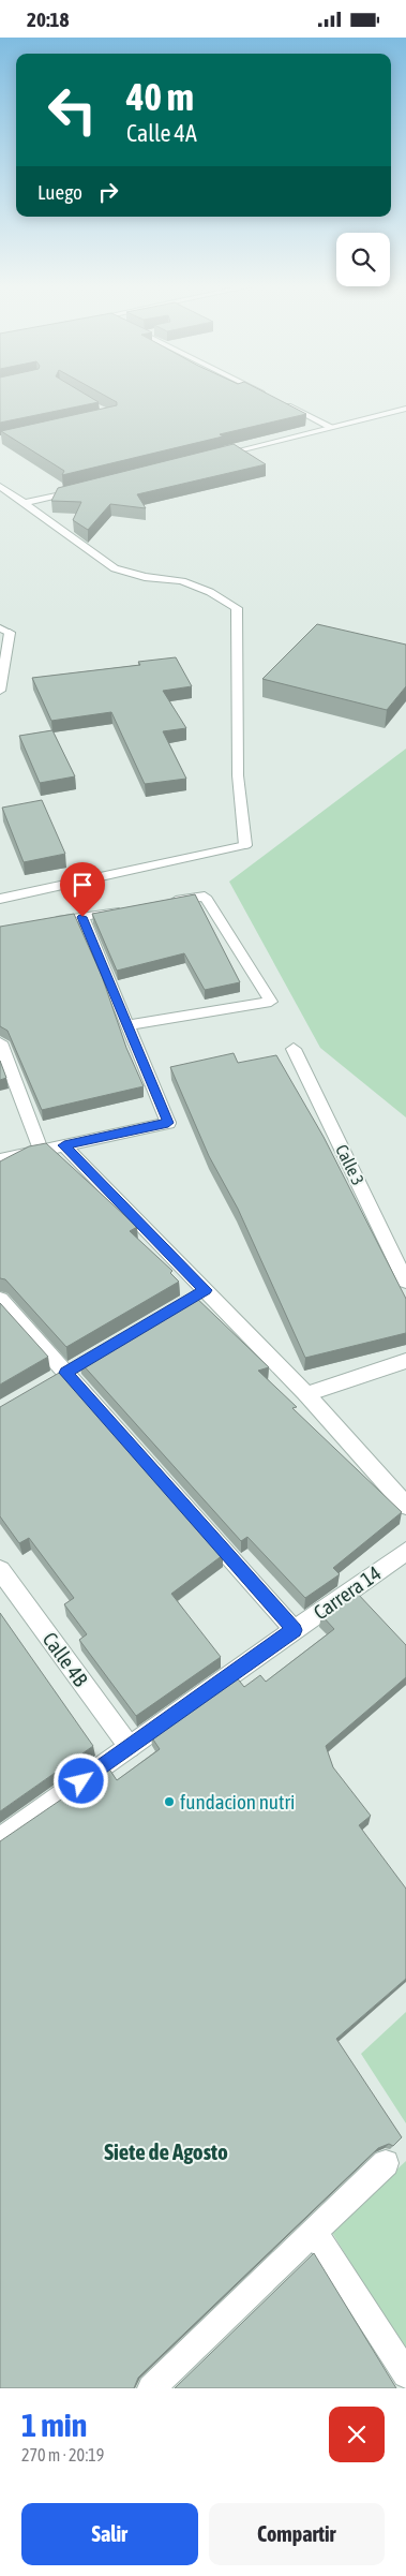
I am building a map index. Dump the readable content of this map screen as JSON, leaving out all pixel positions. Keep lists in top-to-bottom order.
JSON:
{
  "streets": {
    "street": ["Calle 3", "Carrera 14", "Calle 4B"]
  },
  "crossings": [
    ["Carrera 14", "Calle 4B"]
  ],
  "districts": ["Siete de Agosto"],
  "places": ["fundacion nutri"],
  "page": {
    "status": "20:18",
    "turn": ["40 m", "Calle 4A"],
    "then": "Luego",
    "heading": ["1 min", "270 m · 20:19"],
    "buttons": ["Salir", "Compartir"]
  }
}
